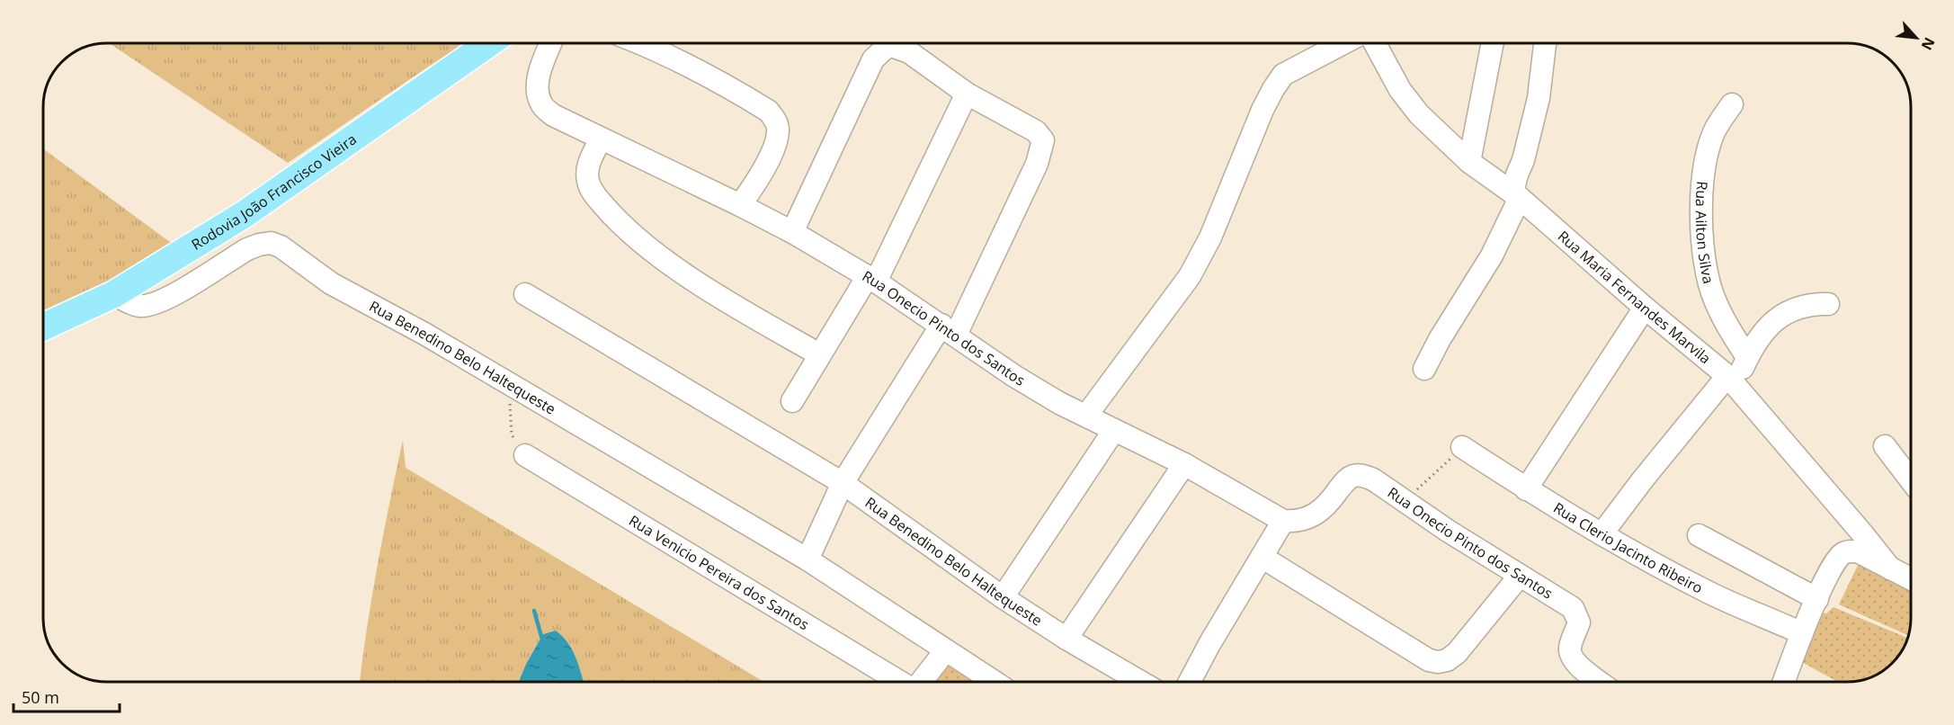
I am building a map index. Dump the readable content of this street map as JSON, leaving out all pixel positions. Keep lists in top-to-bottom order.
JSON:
{
  "streets": {
    "main road": ["Rodovia João Francisco Vieira"],
    "street": [
      "Rua Ailton Silva",
      "Rua Maria Fernandes Marvila",
      "Rua Onecio Pinto dos Santos",
      "Rua Benedino Belo Haltequeste",
      "Rua Clerio Jacinto Ribeiro",
      "Rua Venicio Pereira dos Santos"
    ]
  },
  "crossings": [
    ["Rodovia João Francisco Vieira", "Rua Benedino Belo Haltequeste"]
  ],
  "scale_bar": "50 m",
  "north": "bottom right"
}
